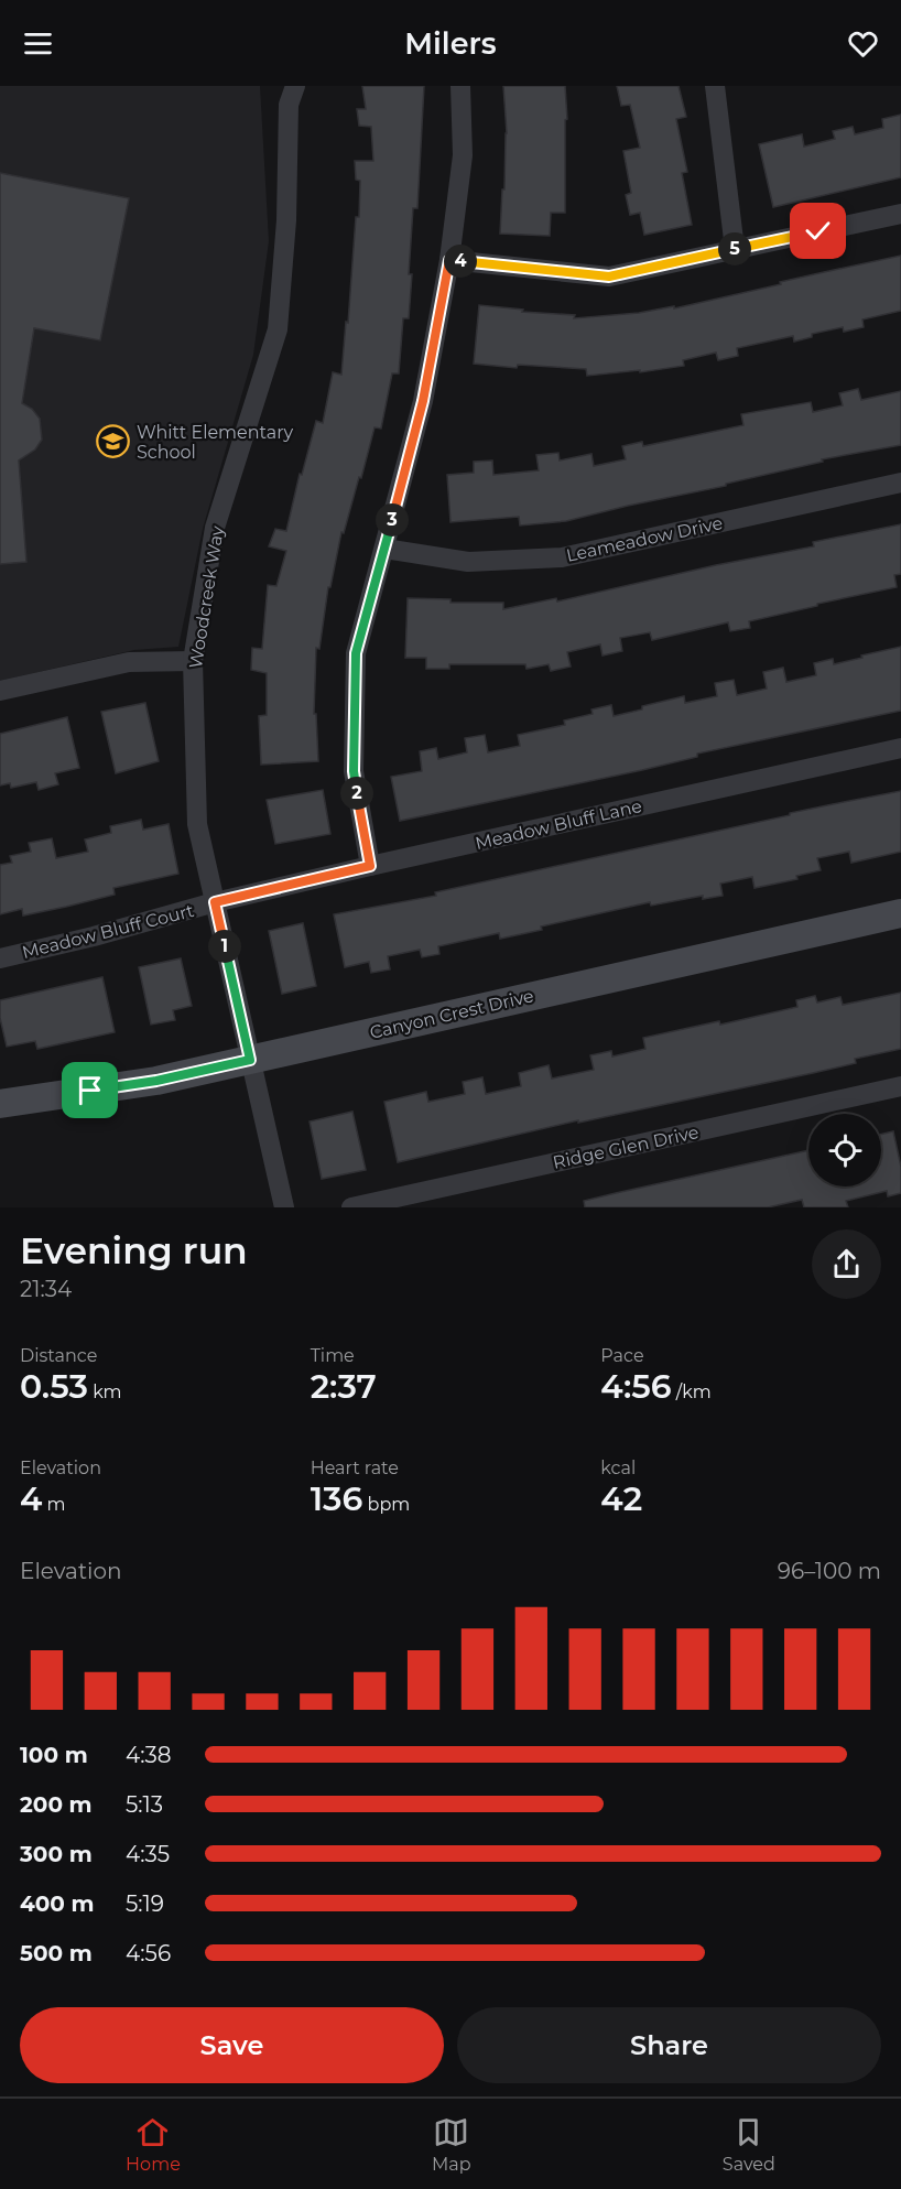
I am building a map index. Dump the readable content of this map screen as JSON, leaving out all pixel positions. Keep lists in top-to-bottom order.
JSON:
{
  "streets": {
    "street": [
      "Leameadow Drive",
      "Woodcreek Way",
      "Meadow Bluff Lane",
      "Meadow Bluff Court",
      "Canyon Crest Drive",
      "Ridge Glen Drive"
    ]
  },
  "crossings": [
    ["Woodcreek Way", "Meadow Bluff Lane"],
    ["Woodcreek Way", "Meadow Bluff Court"],
    ["Woodcreek Way", "Canyon Crest Drive"],
    ["Meadow Bluff Lane", "Meadow Bluff Court"]
  ],
  "places": {
    "school or university": ["Whitt Elementary School"]
  },
  "page": {
    "header": "Milers",
    "pins": [
      "5",
      "4",
      "3",
      "2",
      "1"
    ],
    "heading": ["Evening run", "21:34"],
    "stats": [
      ["Distance", "0.53 km"],
      ["Time", "2:37"],
      ["Pace", "4:56 /km"],
      ["Elevation", "4 m"],
      ["Heart rate", "136 bpm"],
      ["kcal", "42"]
    ],
    "chart": ["Elevation", "96–100 m"],
    "list": [
      {
        "name": "100 m",
        "note": "4:38"
      },
      {
        "name": "200 m",
        "note": "5:13"
      },
      {
        "name": "300 m",
        "note": "4:35"
      },
      {
        "name": "400 m",
        "note": "5:19"
      },
      {
        "name": "500 m",
        "note": "4:56"
      }
    ],
    "buttons": ["Save", "Share"],
    "tabs": ["Home", "Map", "Saved"]
  }
}
